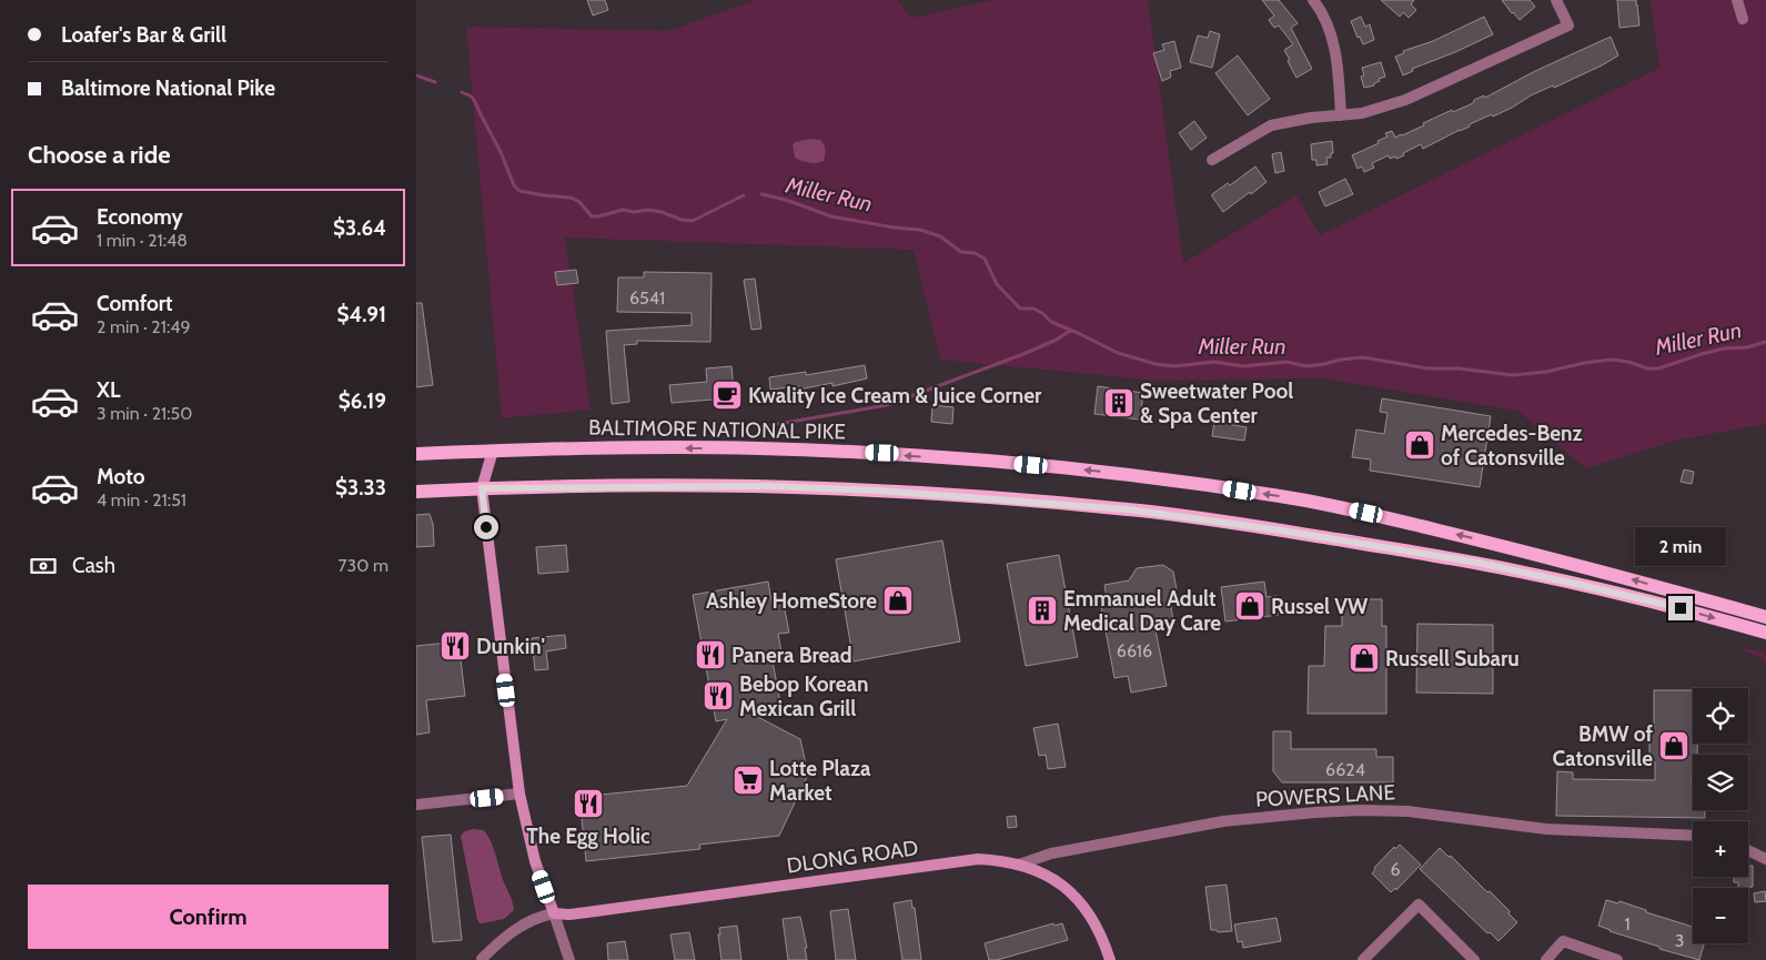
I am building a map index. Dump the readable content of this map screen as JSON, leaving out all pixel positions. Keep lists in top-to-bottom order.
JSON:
{
  "streets": {
    "main road": ["BALTIMORE NATIONAL PIKE"],
    "street": ["POWERS LANE", "DLONG ROAD"]
  },
  "crossings": [
    ["POWERS LANE", "DLONG ROAD"]
  ],
  "water": ["Miller Run"],
  "places": {
    "cafe": ["Kwality Ice Cream & Juice Corner"],
    "building": ["Sweetwater Pool & Spa Center", "Emmanuel Adult Medical Day Care"],
    "shop": [
      "Mercedes-Benz of Catonsville",
      "Ashley HomeStore",
      "Russel VW",
      "Russell Subaru",
      "BMW of Catonsville"
    ],
    "restaurant": [
      "Dunkin'",
      "Panera Bread",
      "Bebop Korean Mexican Grill",
      "The Egg Holic"
    ],
    "supermarket": ["Lotte Plaza Market"]
  },
  "house_numbers": [
    "6541",
    "6616",
    "6624",
    "6",
    "1",
    "3"
  ],
  "page": {
    "banner": ["Loafer's Bar & Grill", "Baltimore National Pike"],
    "heading": "Choose a ride",
    "list": [
      {
        "name": "Economy",
        "note": "1 min · 21:48",
        "value": "$3.64"
      },
      {
        "name": "Comfort",
        "note": "2 min · 21:49",
        "value": "$4.91"
      },
      {
        "name": "XL",
        "note": "3 min · 21:50",
        "value": "$6.19"
      },
      {
        "name": "Moto",
        "note": "4 min · 21:51",
        "value": "$3.33"
      }
    ],
    "bubble": "2 min",
    "pay": ["Cash", "730 m"],
    "map_buttons": ["+", "−"],
    "buttons": "Confirm"
  }
}
